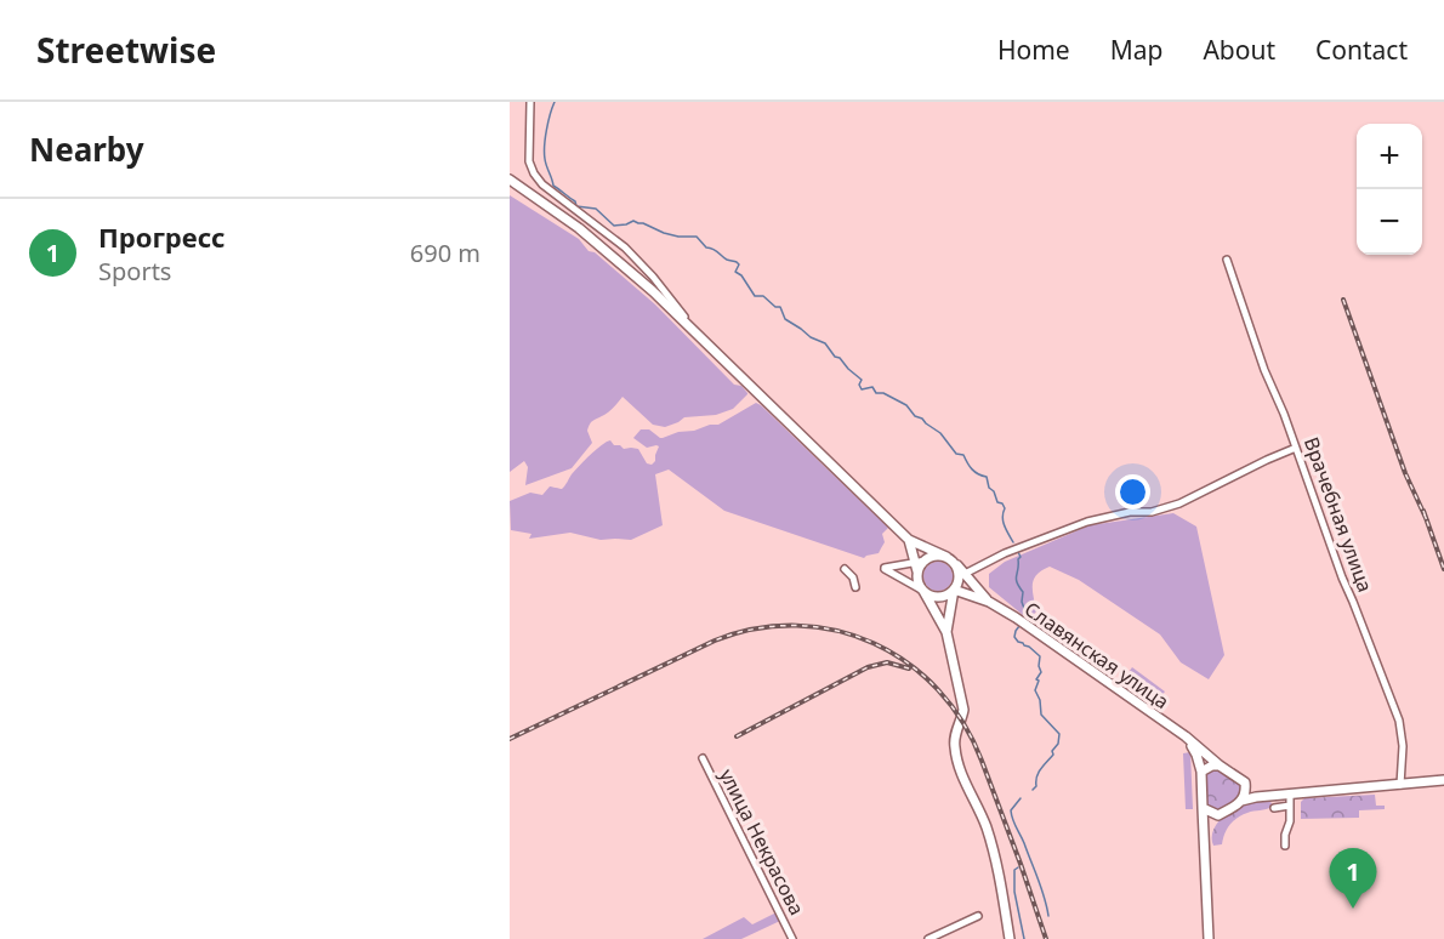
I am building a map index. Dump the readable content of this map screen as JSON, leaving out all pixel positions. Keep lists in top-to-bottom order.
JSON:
{
  "streets": {
    "main road": ["Славянская улица"],
    "street": ["Врачебная улица", "улица Некрасова"]
  },
  "page": {
    "header": "Streetwise",
    "nav": [
      "Home",
      "Map",
      "About",
      "Contact"
    ],
    "heading": "Nearby",
    "map_buttons": ["+", "−"],
    "list": [
      {
        "mark": "1",
        "name": "Прогресс",
        "note": "Sports",
        "value": "690 m"
      }
    ],
    "pins": "1"
  }
}
